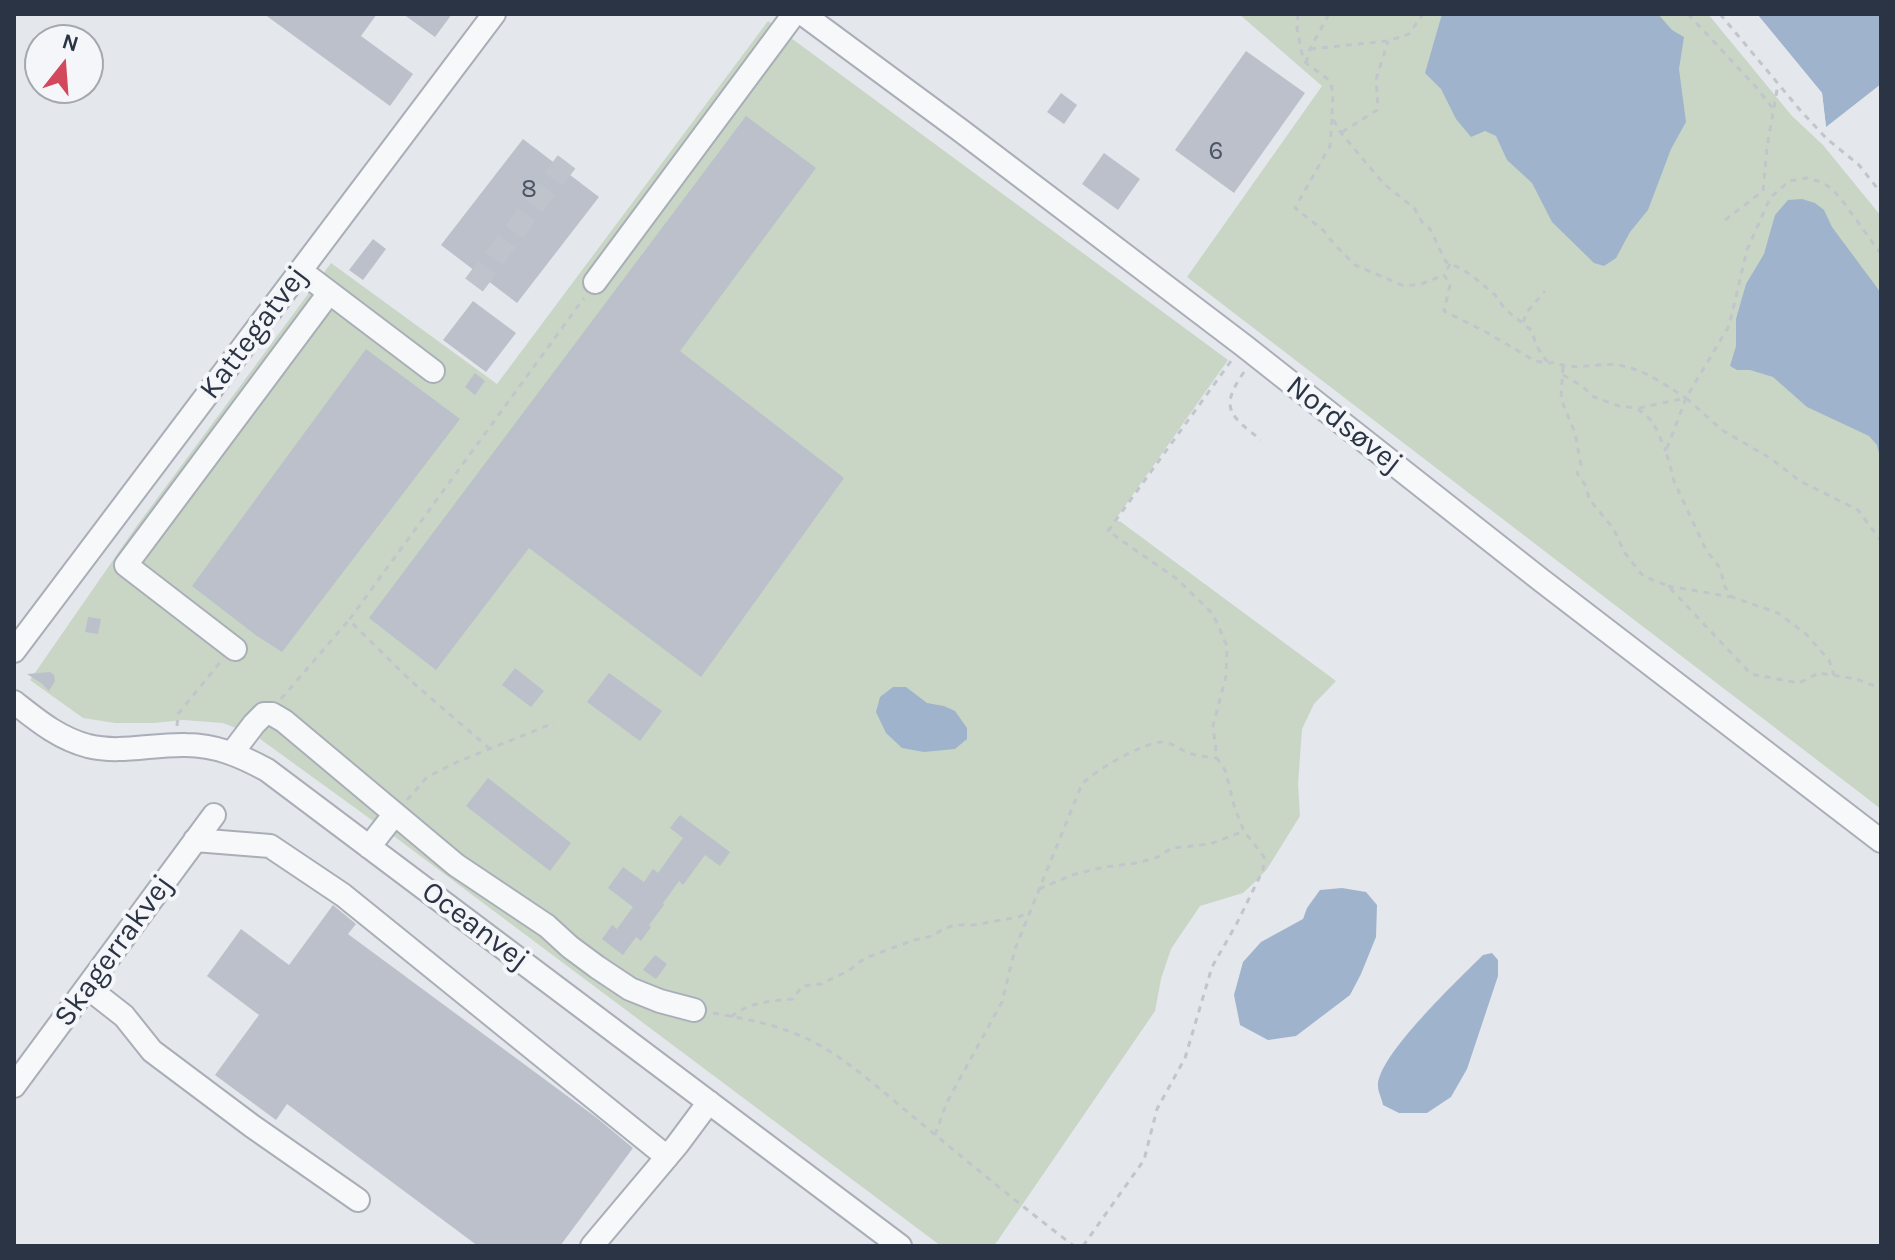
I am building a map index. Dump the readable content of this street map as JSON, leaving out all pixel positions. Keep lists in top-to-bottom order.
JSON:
{
  "streets": {
    "street": [
      "Kattegatvej",
      "Nordsøvej",
      "Oceanvej",
      "Skagerrakvej"
    ]
  },
  "house_numbers": ["6", "8"],
  "north": "top"
}
